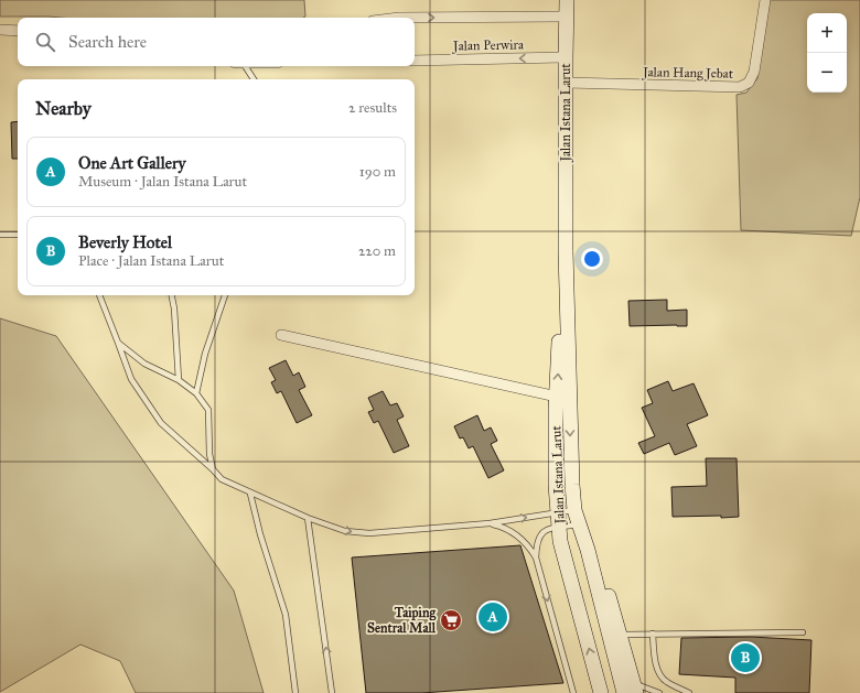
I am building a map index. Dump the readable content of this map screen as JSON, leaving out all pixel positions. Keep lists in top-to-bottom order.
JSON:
{
  "streets": {
    "main road": ["Jalan Istana Larut"],
    "street": ["Jalan Perwira", "Jalan Hang Jebat"]
  },
  "crossings": [
    ["Jalan Perwira", "Jalan Istana Larut"],
    ["Jalan Hang Jebat", "Jalan Istana Larut"]
  ],
  "places": {
    "supermarket": ["Taiping Sentral Mall"]
  },
  "page": {
    "map_buttons": ["+", "−"],
    "search": "Search here",
    "heading": ["Nearby", "2 results"],
    "list": [
      {
        "mark": "A",
        "name": "One Art Gallery",
        "note": "Museum · Jalan Istana Larut",
        "value": "190 m"
      },
      {
        "mark": "B",
        "name": "Beverly Hotel",
        "note": "Place · Jalan Istana Larut",
        "value": "220 m"
      }
    ],
    "pins": ["A", "B"]
  }
}
